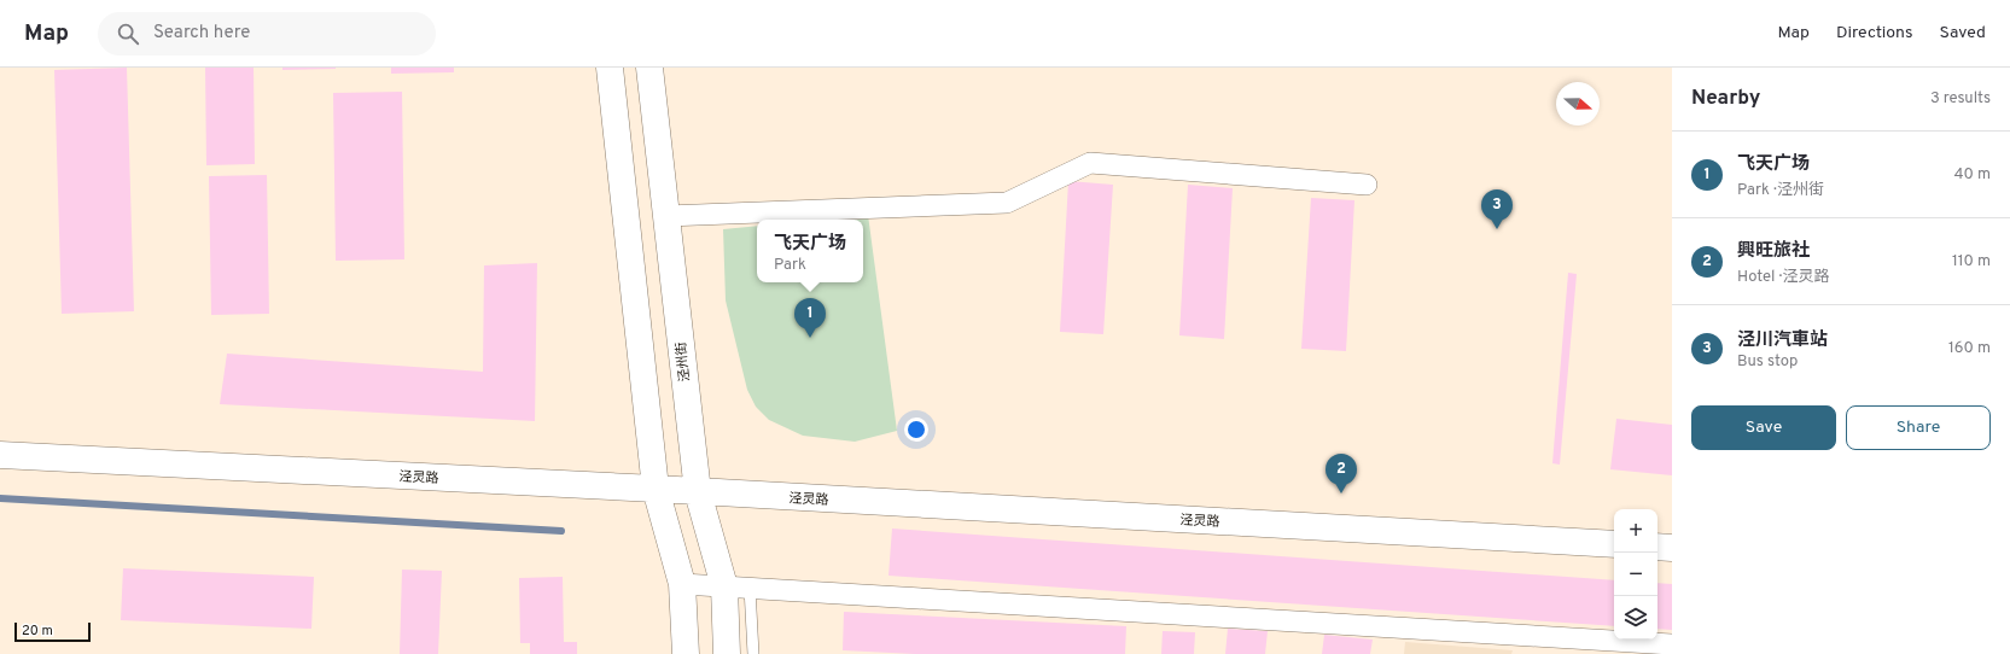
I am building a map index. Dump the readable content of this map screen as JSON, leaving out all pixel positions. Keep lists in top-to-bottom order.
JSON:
{
  "streets": {
    "main road": ["泾州街", "泾灵路"]
  },
  "crossings": [
    ["泾州街", "泾灵路"]
  ],
  "scale_bar": "20 m",
  "north": "right",
  "page": {
    "header": "Map",
    "search": "Search here",
    "nav": ["Map", "Directions", "Saved"],
    "heading": ["Nearby", "3 results"],
    "list": [
      {
        "mark": "1",
        "name": "飞天广场",
        "note": "Park · 泾州街",
        "value": "40 m"
      },
      {
        "mark": "2",
        "name": "興旺旅社",
        "note": "Hotel · 泾灵路",
        "value": "110 m"
      },
      {
        "mark": "3",
        "name": "泾川汽車站",
        "note": "Bus stop",
        "value": "160 m"
      }
    ],
    "pins": ["3", "1", "2"],
    "popup": ["飞天广场", "Park"],
    "buttons": ["Save", "Share"],
    "map_buttons": ["+", "−"],
    "scale": "20 m"
  }
}
